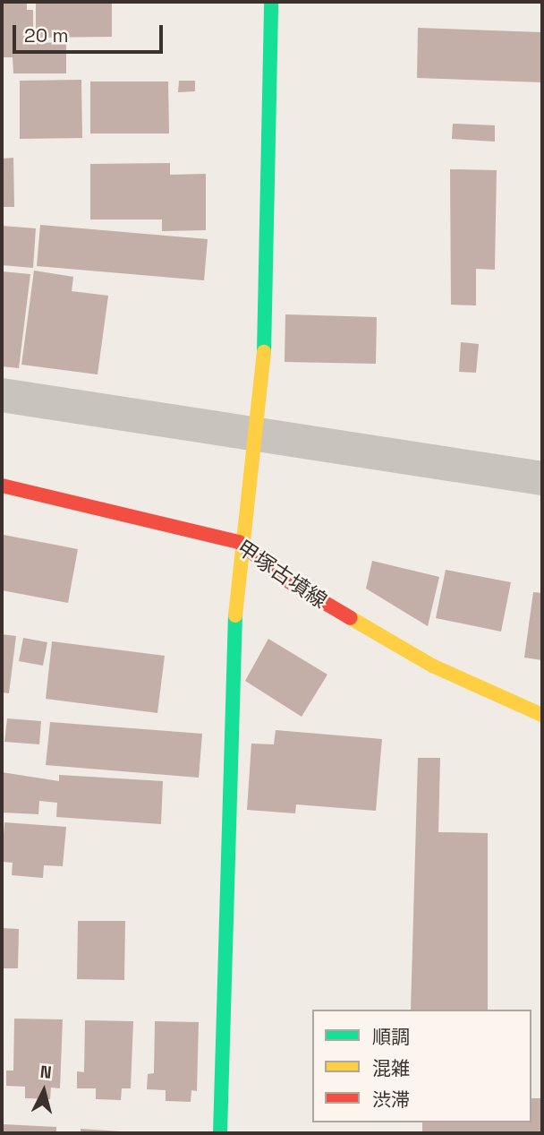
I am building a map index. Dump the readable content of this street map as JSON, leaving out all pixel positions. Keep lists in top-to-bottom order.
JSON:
{
  "streets": {
    "street": ["甲塚古墳線"]
  },
  "legend": ["順調", "混雑", "渋滞"],
  "scale_bar": "20 m",
  "north": "top"
}
